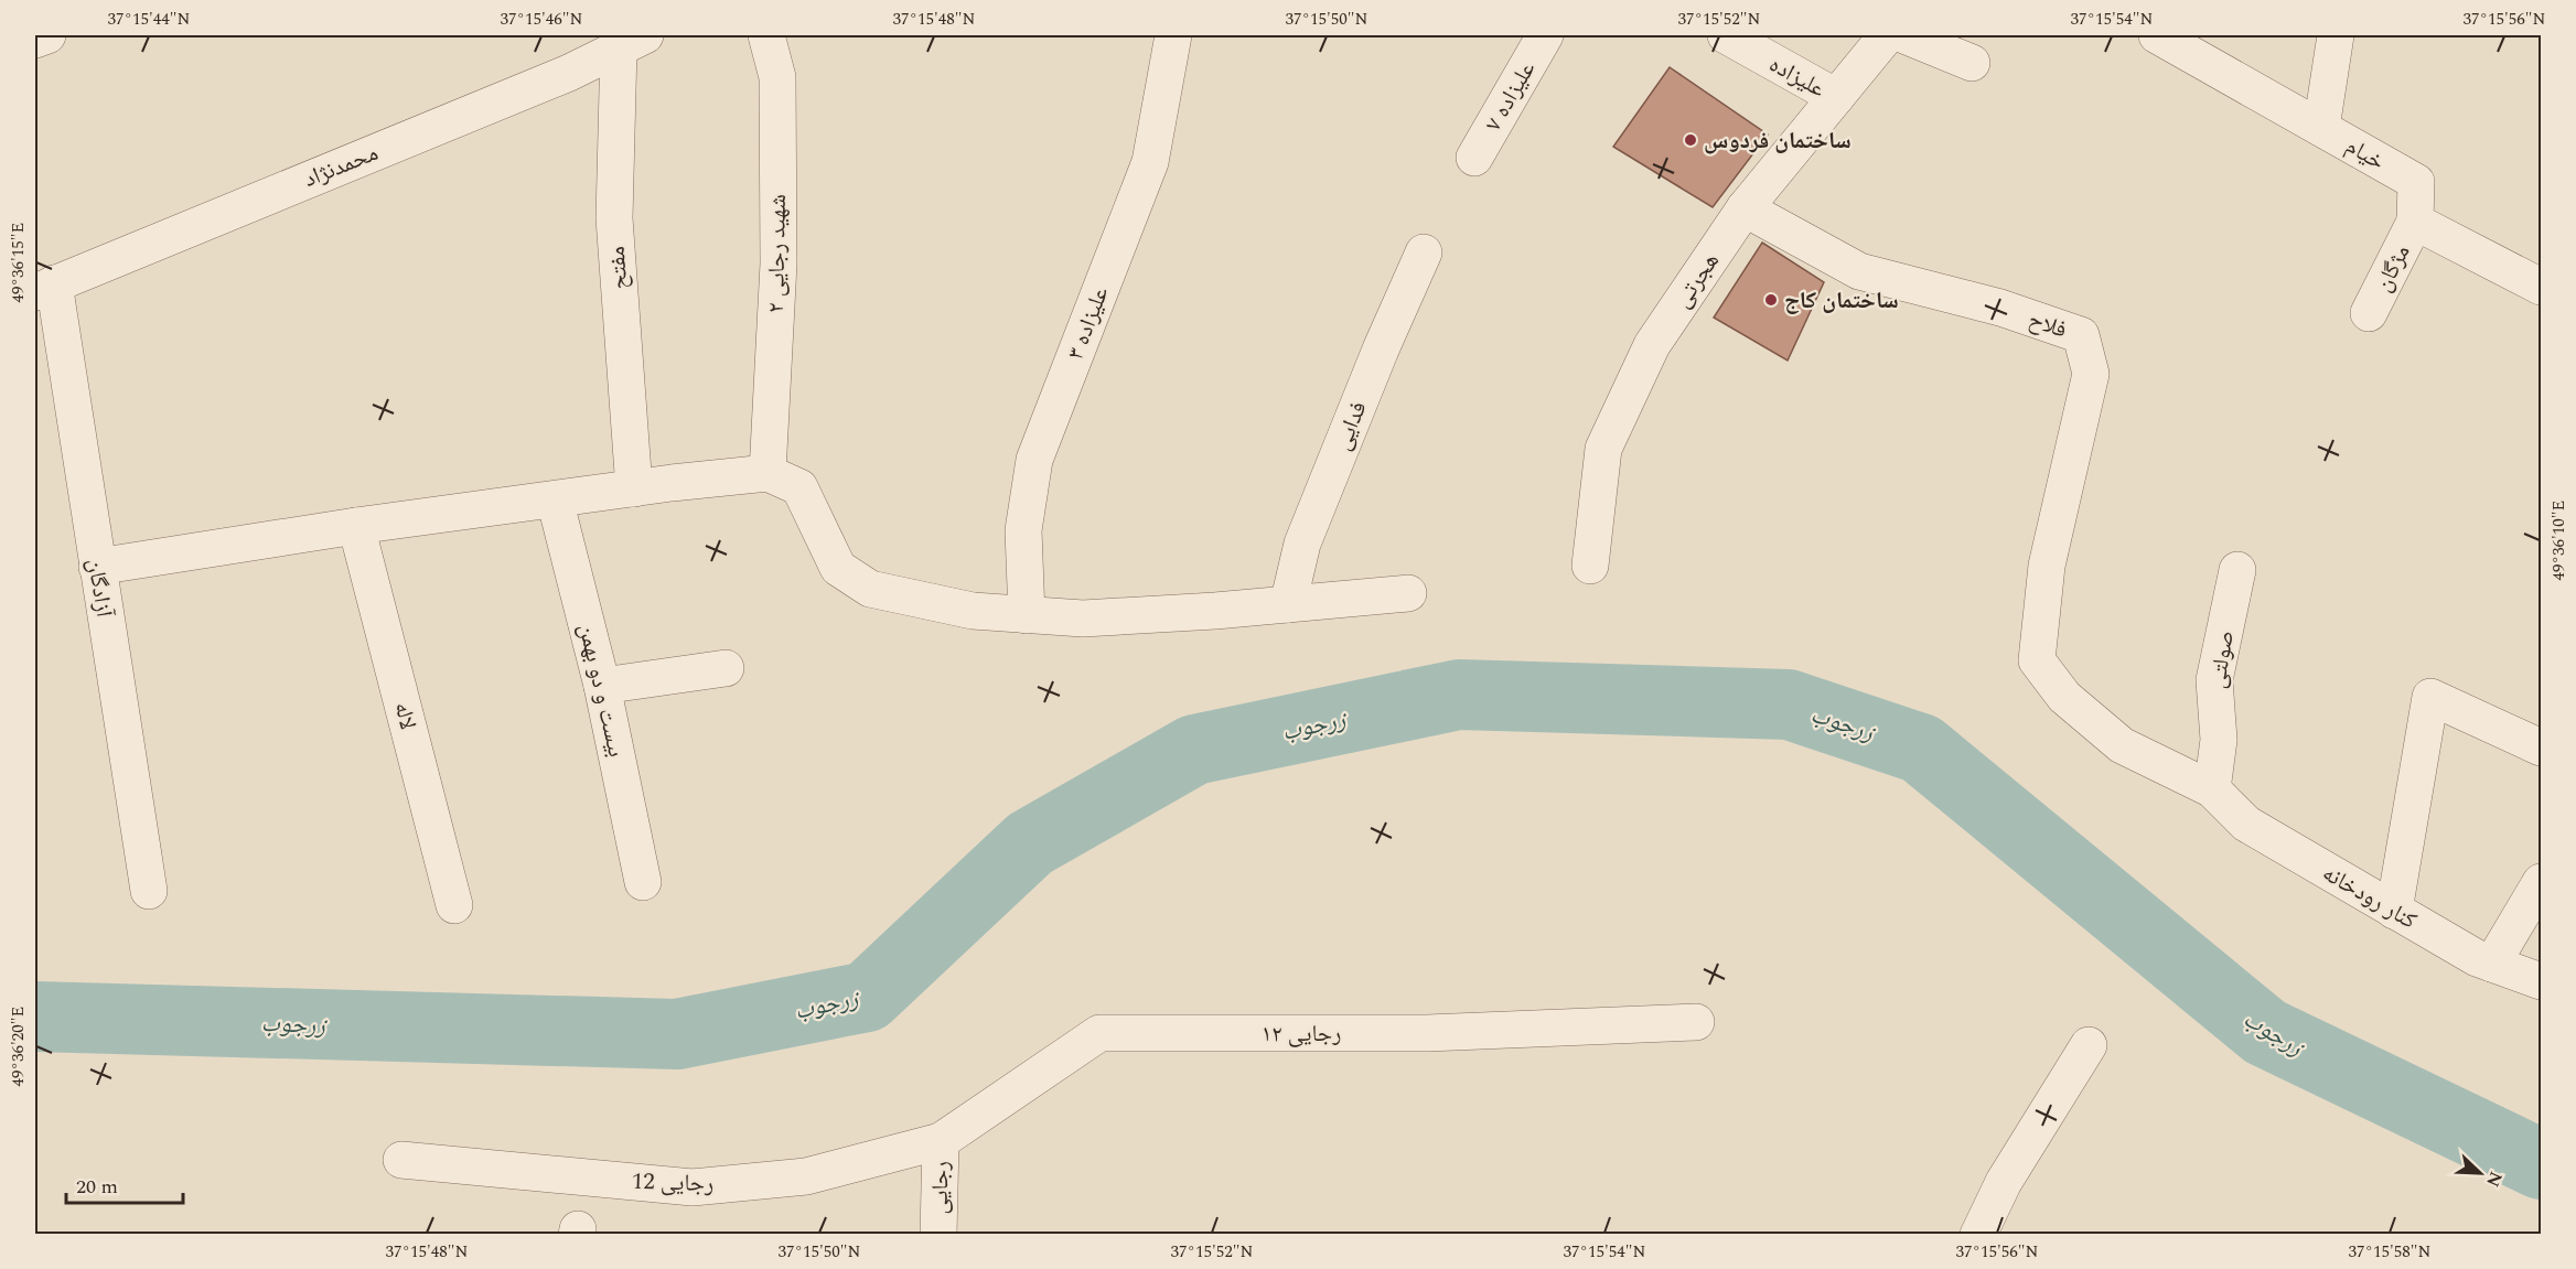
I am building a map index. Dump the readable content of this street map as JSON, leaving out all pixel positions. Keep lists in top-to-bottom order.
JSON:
{
  "streets": {
    "street": [
      "علیزاده",
      "علیزاده ۷",
      "خیام",
      "محمدنژاد",
      "شهید رجایی ۲",
      "مفتح",
      "مژگان",
      "هجرتی",
      "علیزاده ۳",
      "فلاح",
      "فدایی",
      "آزادگان",
      "صولتی",
      "بیست و دو بهمن",
      "لاله",
      "کنار رودخانه",
      "رجایی ۱۲",
      "رجایی 12",
      "رجایی"
    ]
  },
  "crossings": [
    ["علیزاده", "هجرتی"],
    ["خیام", "مژگان"],
    ["محمدنژاد", "مفتح"],
    ["محمدنژاد", "آزادگان"],
    ["هجرتی", "فلاح"],
    ["فلاح", "کنار رودخانه"],
    ["صولتی", "کنار رودخانه"],
    ["رجایی ۱۲", "رجایی 12"],
    ["رجایی ۱۲", "رجایی"],
    ["رجایی 12", "رجایی"]
  ],
  "water": ["زرجوب"],
  "places": ["ساختمان فردوس", "ساختمان کاج"],
  "scale_bar": "20 m",
  "north": "bottom right",
  "coordinates": [
    "37°15'44\"N",
    "37°15'46\"N",
    "37°15'48\"N",
    "37°15'50\"N",
    "37°15'52\"N",
    "37°15'54\"N",
    "37°15'56\"N",
    "49°36'15\"E",
    "49°36'10\"E",
    "49°36'20\"E",
    "37°15'58\"N"
  ]
}
